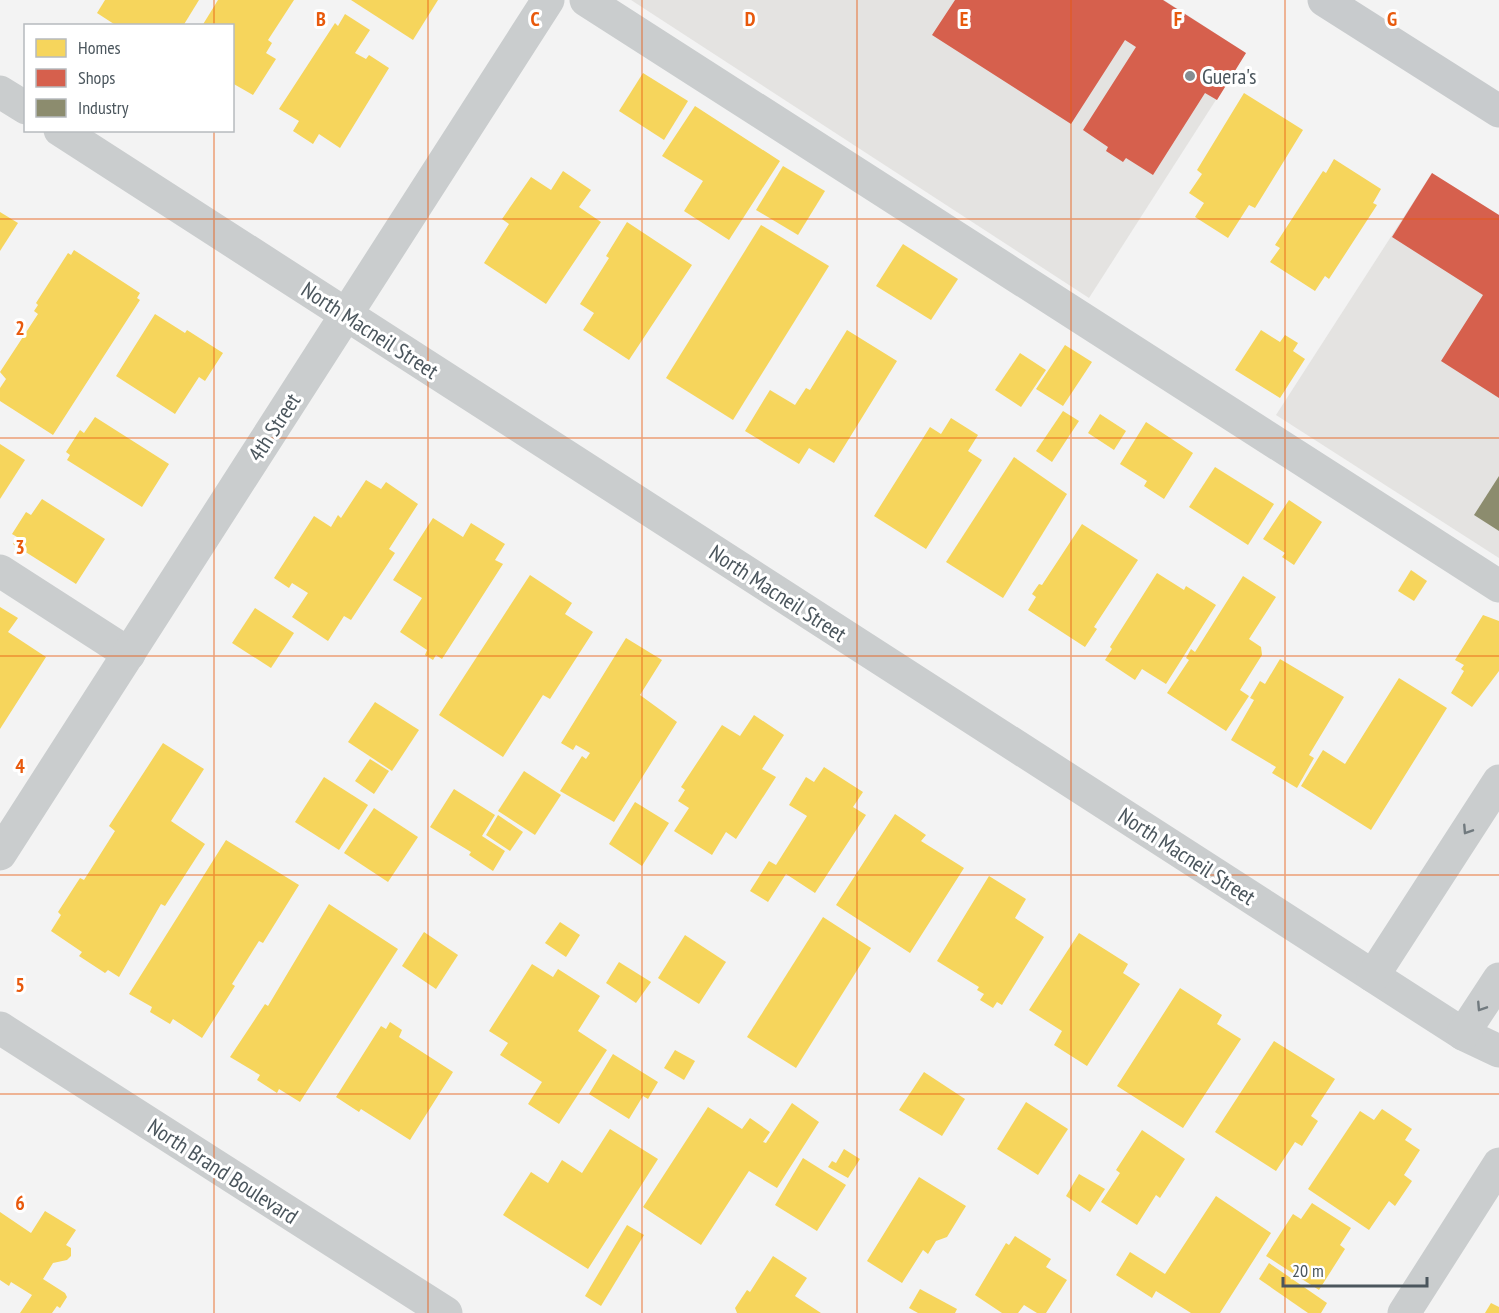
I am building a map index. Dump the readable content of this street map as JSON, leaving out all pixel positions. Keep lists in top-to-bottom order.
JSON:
{
  "streets": {
    "street": ["North Macneil Street", "4th Street", "North Brand Boulevard"]
  },
  "crossings": [
    ["North Macneil Street", "4th Street"]
  ],
  "places": ["Guera's"],
  "legend": ["Homes", "Shops", "Industry"],
  "scale_bar": "20 m",
  "grid": {
    "columns": [
      "B",
      "C",
      "D",
      "E",
      "F",
      "G"
    ],
    "rows": [
      "2",
      "3",
      "4",
      "5",
      "6"
    ]
  }
}
